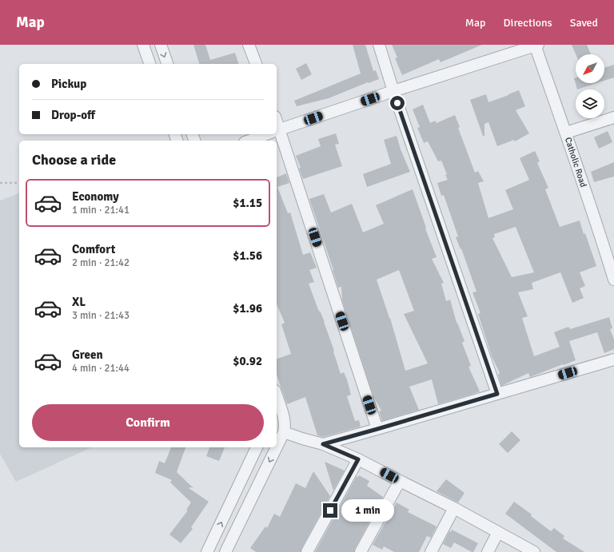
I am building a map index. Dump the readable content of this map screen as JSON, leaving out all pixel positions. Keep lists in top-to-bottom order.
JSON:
{
  "streets": {
    "street": ["Catholic Road"]
  },
  "north": "bottom left",
  "page": {
    "header": "Map",
    "nav": ["Map", "Directions", "Saved"],
    "banner": ["Pickup", "Drop-off"],
    "heading": "Choose a ride",
    "list": [
      {
        "name": "Economy",
        "note": "1 min · 21:41",
        "value": "$1.15"
      },
      {
        "name": "Comfort",
        "note": "2 min · 21:42",
        "value": "$1.56"
      },
      {
        "name": "XL",
        "note": "3 min · 21:43",
        "value": "$1.96"
      },
      {
        "name": "Green",
        "note": "4 min · 21:44",
        "value": "$0.92"
      }
    ],
    "buttons": "Confirm",
    "bubble": "1 min"
  }
}
